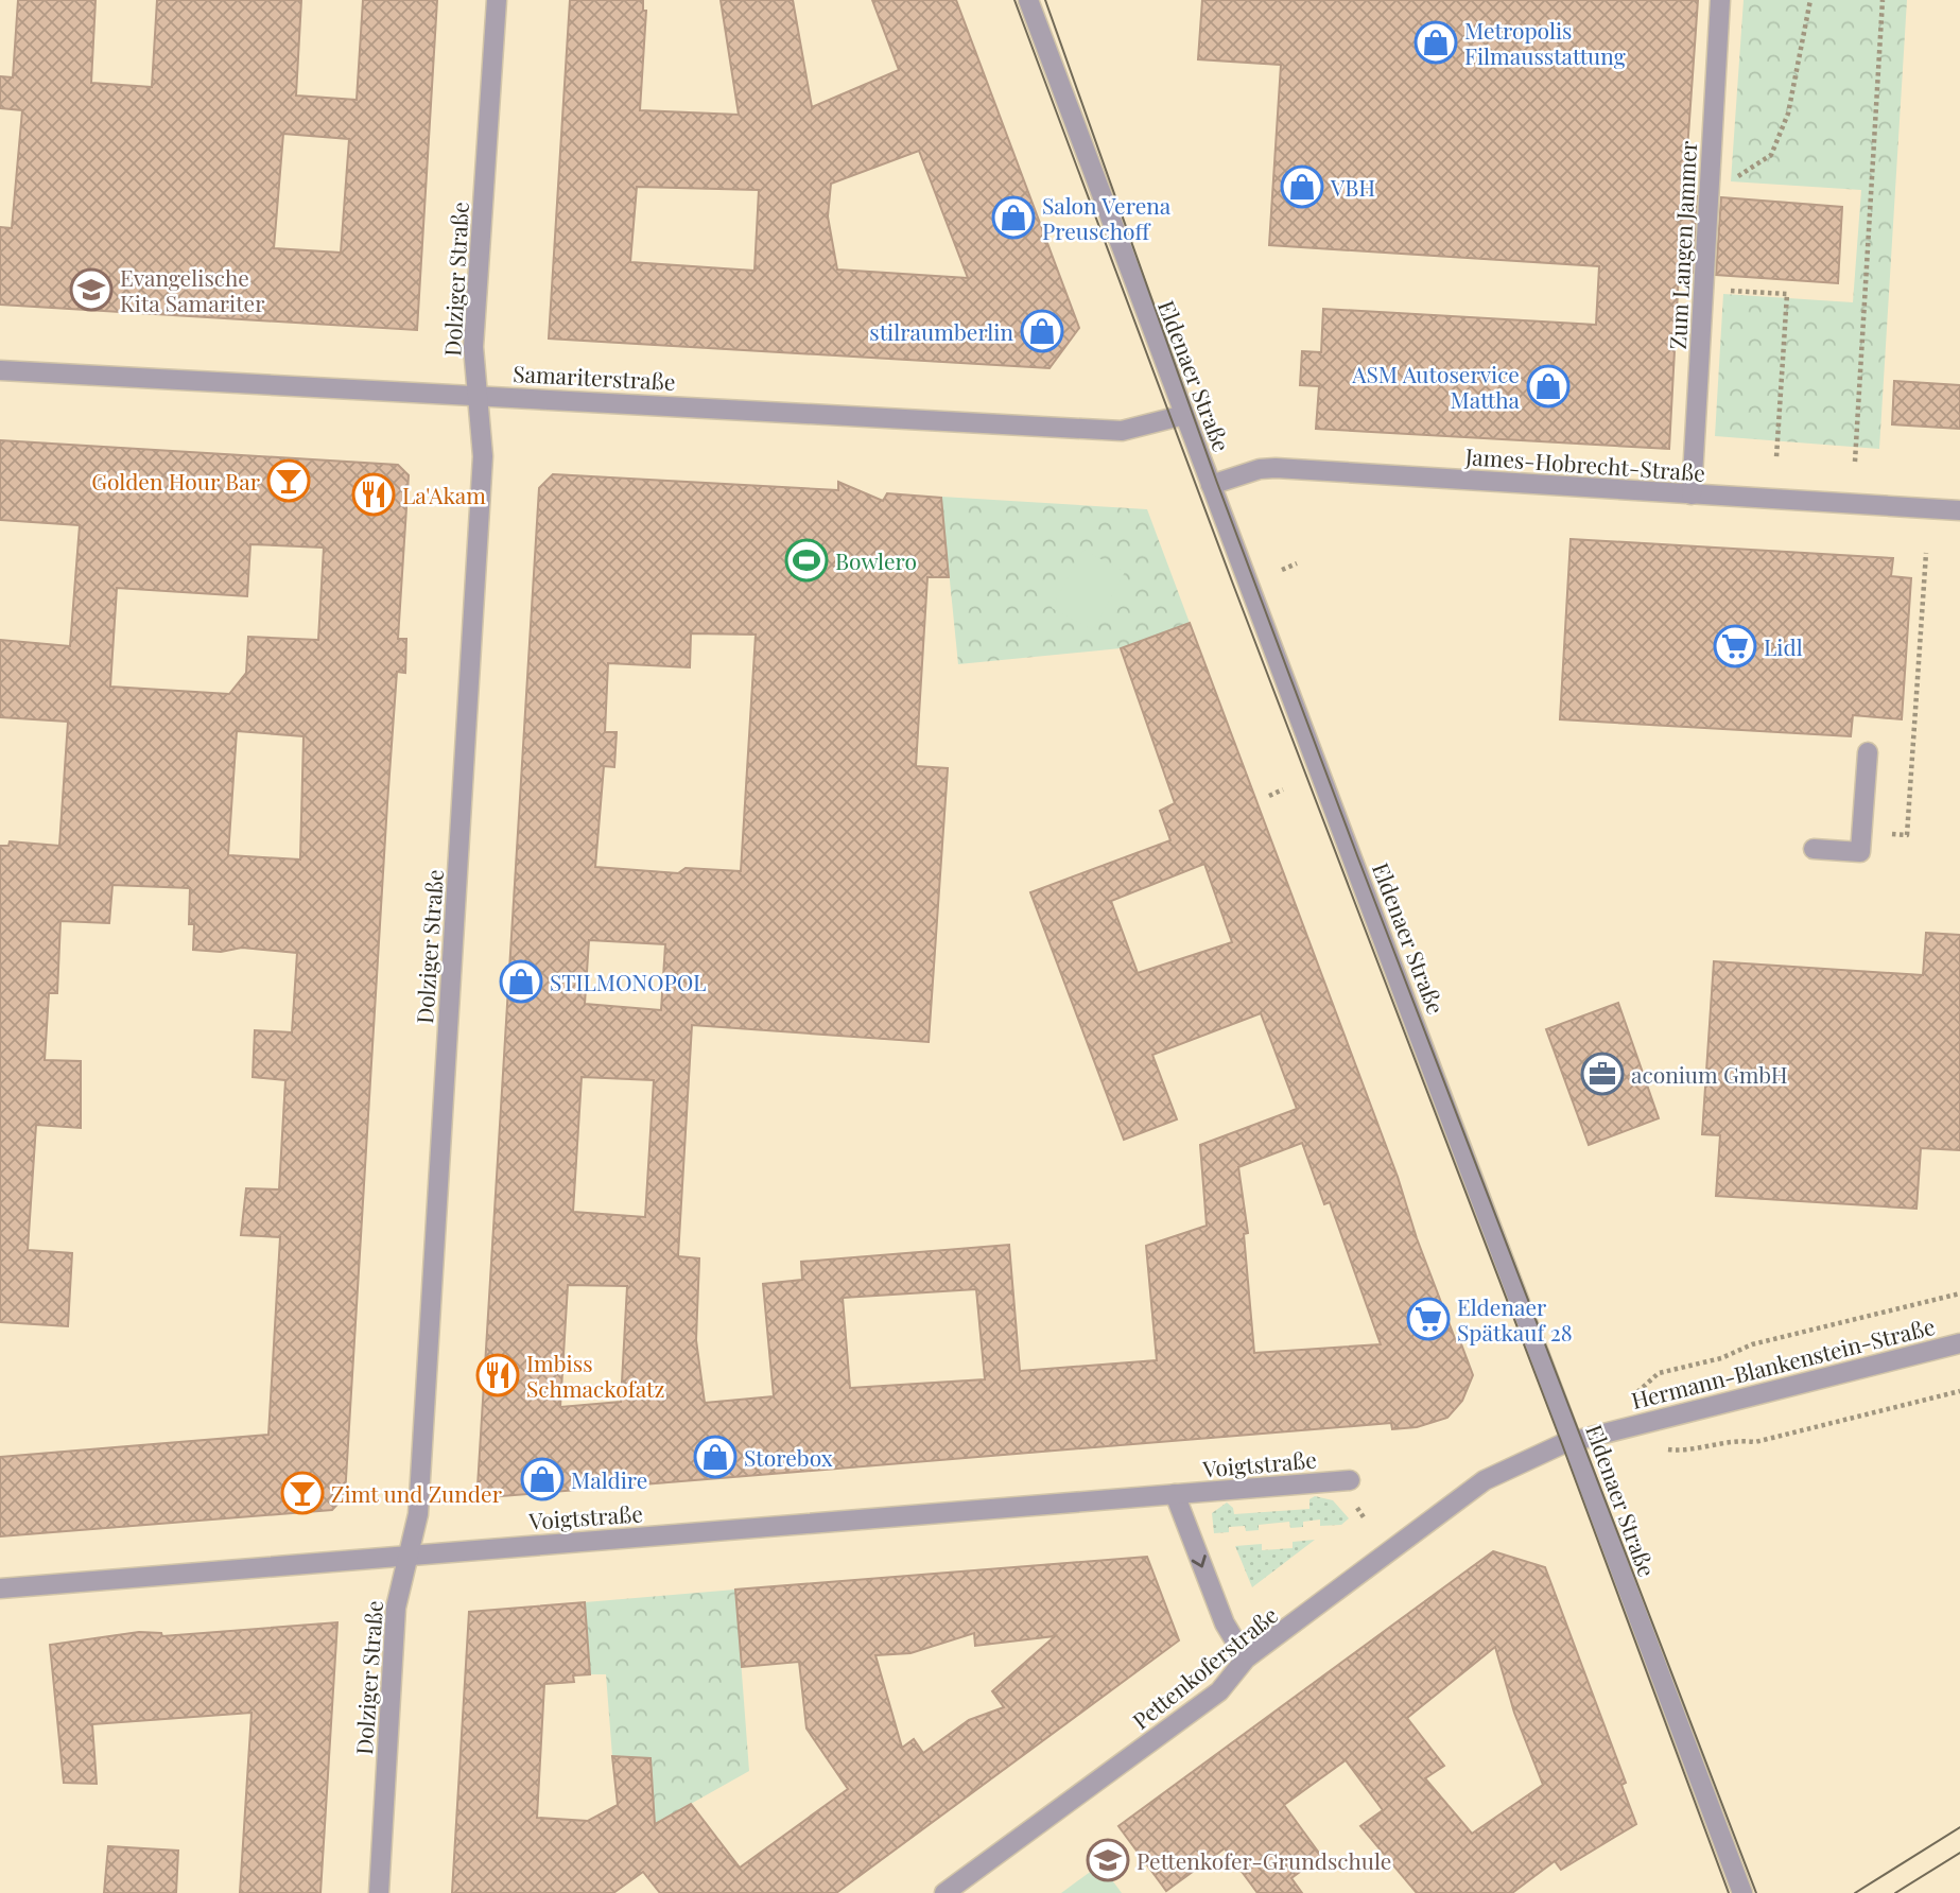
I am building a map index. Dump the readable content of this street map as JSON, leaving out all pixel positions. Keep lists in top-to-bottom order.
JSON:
{
  "streets": {
    "street": [
      "Zum Langen Jammer",
      "Dolziger Straße",
      "Eldenaer Straße",
      "Samariterstraße",
      "James-Hobrecht-Straße",
      "Hermann-Blankenstein-Straße",
      "Voigtstraße",
      "Pettenkoferstraße"
    ]
  },
  "crossings": [
    ["Zum Langen Jammer", "James-Hobrecht-Straße"],
    ["Dolziger Straße", "Samariterstraße"],
    ["Dolziger Straße", "Voigtstraße"],
    ["Eldenaer Straße", "Samariterstraße"],
    ["Eldenaer Straße", "James-Hobrecht-Straße"],
    ["Eldenaer Straße", "Hermann-Blankenstein-Straße"],
    ["Eldenaer Straße", "Pettenkoferstraße"],
    ["Hermann-Blankenstein-Straße", "Pettenkoferstraße"],
    ["Voigtstraße", "Pettenkoferstraße"]
  ],
  "places": {
    "shop": [
      "Metropolis Filmausstattung",
      "VBH",
      "Salon Verena Preuschoff",
      "stilraumberlin",
      "ASM Autoservice Mattha",
      "STILMONOPOL",
      "Storebox",
      "Maldire"
    ],
    "school or university": ["Evangelische Kita Samariter", "Pettenkofer-Grundschule"],
    "bar": ["Golden Hour Bar", "Zimt und Zunder"],
    "restaurant": ["La'Akam", "Imbiss Schmackofatz"],
    "sports": ["Bowlero"],
    "supermarket": ["Lidl", "Eldenaer Spätkauf 28"],
    "office": ["aconium GmbH"]
  }
}
